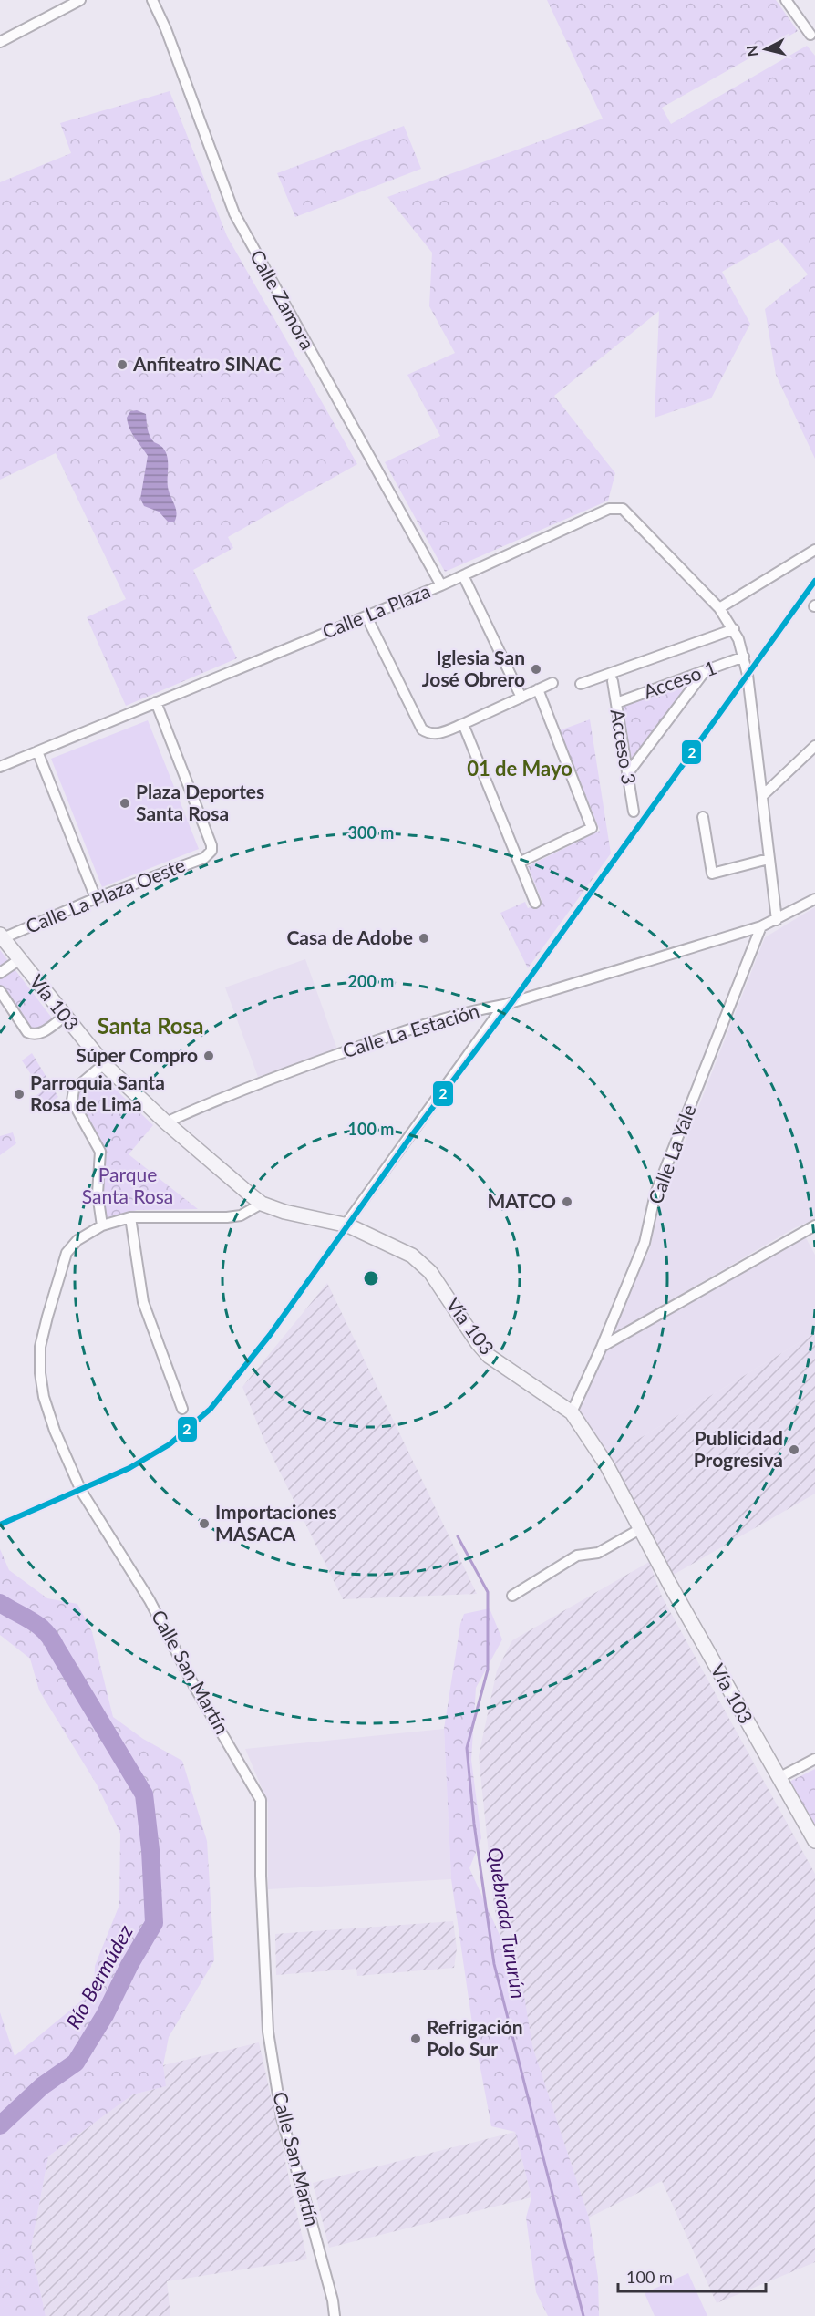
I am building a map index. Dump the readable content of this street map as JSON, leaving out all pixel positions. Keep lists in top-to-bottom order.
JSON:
{
  "streets": {
    "main road": ["Vía 103"],
    "street": [
      "Calle Zamora",
      "Calle La Plaza",
      "Acceso 1",
      "Acceso 3",
      "Calle La Plaza Oeste",
      "Calle La Estación",
      "Calle La Yale",
      "Calle San Martín"
    ]
  },
  "crossings": [
    ["Calle Zamora", "Calle La Plaza"],
    ["Calle La Plaza", "Calle La Plaza Oeste"],
    ["Acceso 1", "Acceso 3"],
    ["Calle La Plaza Oeste", "Vía 103"],
    ["Vía 103", "Calle La Estación"],
    ["Vía 103", "Calle La Yale"],
    ["Vía 103", "Calle San Martín"],
    ["Calle La Estación", "Calle La Yale"]
  ],
  "districts": ["01 de Mayo", "Santa Rosa"],
  "water": ["Quebrada Tururún", "Río Bermúdez"],
  "parks": ["Parque Santa Rosa"],
  "places": [
    "Anfiteatro SINAC",
    "Iglesia San José Obrero",
    "Plaza Deportes Santa Rosa",
    "Casa de Adobe",
    "Súper Compro",
    "Parroquia Santa Rosa de Lima",
    "MATCO",
    "Publicidad Progresiva",
    "Importaciones MASACA",
    "Refrigación Polo Sur"
  ],
  "lines": ["transit line 2"],
  "scale_bar": "100 m",
  "north": "left",
  "rings": ["300 m", "200 m", "100 m"]
}
